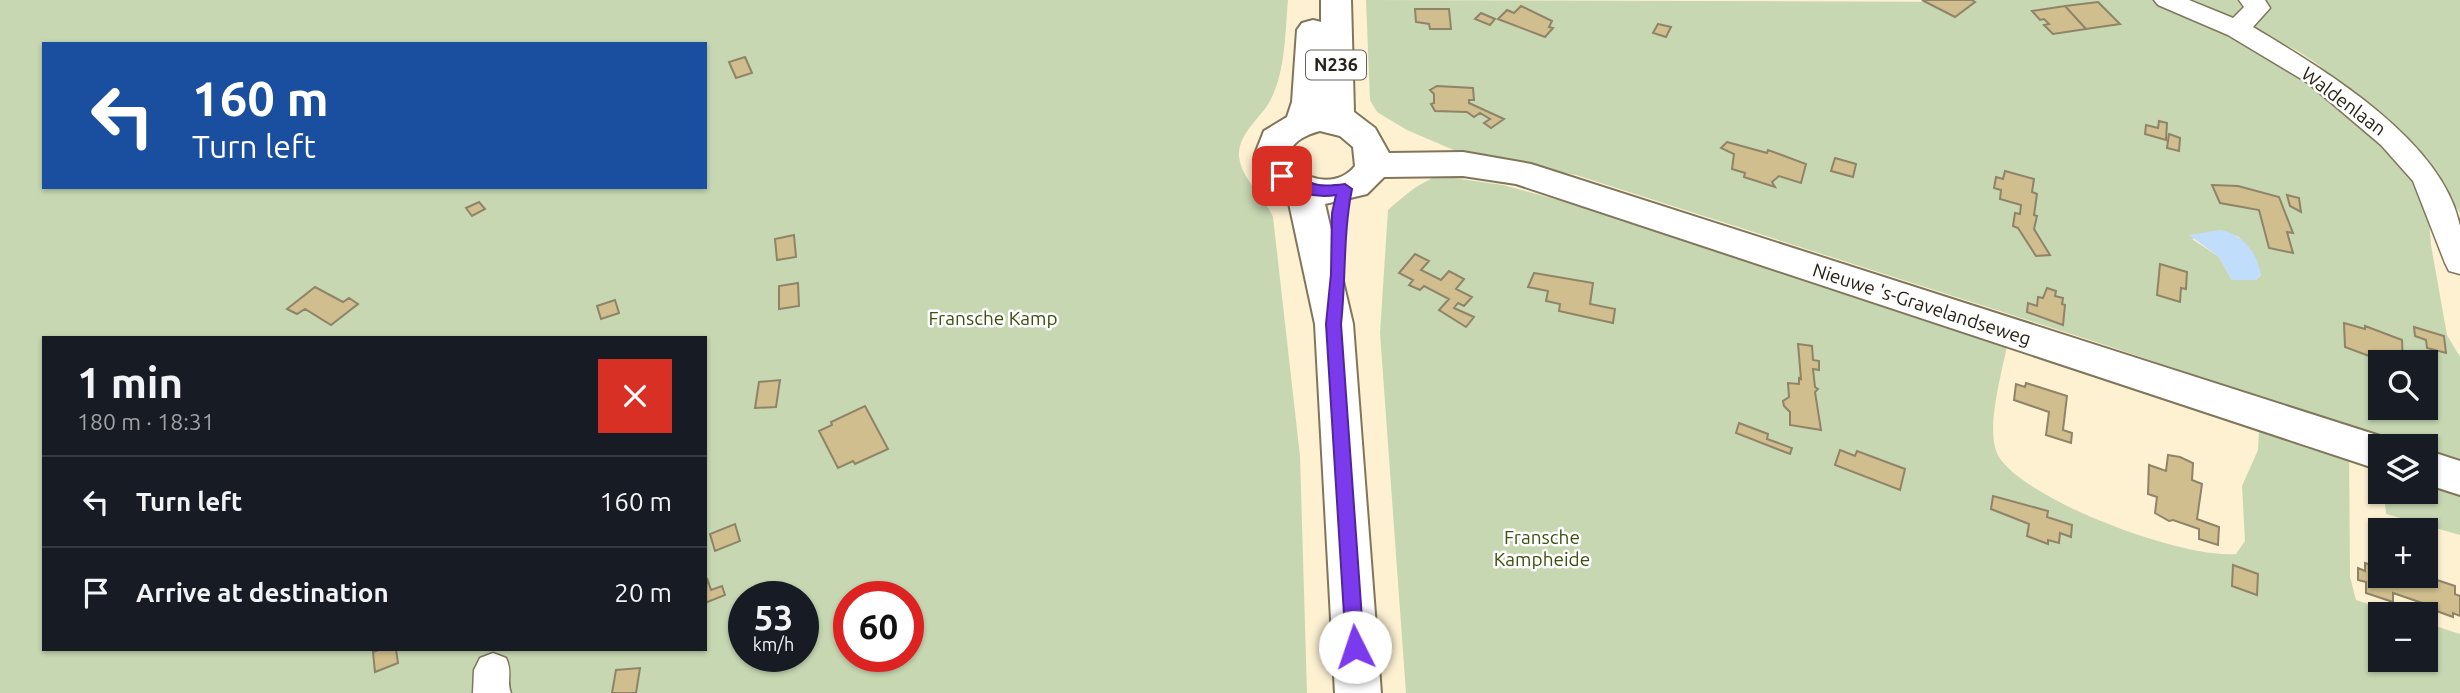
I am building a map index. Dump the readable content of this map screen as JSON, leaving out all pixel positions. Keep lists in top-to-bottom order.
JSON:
{
  "streets": {
    "main road": ["N236", "Nieuwe 's-Gravelandseweg"],
    "street": ["Waldenlaan"]
  },
  "crossings": [
    ["N236", "Nieuwe 's-Gravelandseweg"]
  ],
  "parks": ["Fransche Kamp", "Fransche Kampheide"],
  "page": {
    "turn": ["160 m", "Turn left"],
    "heading": ["1 min", "180 m · 18:31"],
    "map_buttons": ["+", "−"],
    "list": [
      {
        "name": "Turn left",
        "value": "160 m"
      },
      {
        "name": "Arrive at destination",
        "value": "20 m"
      }
    ],
    "speed": "53 km/h",
    "limit": "60"
  }
}
